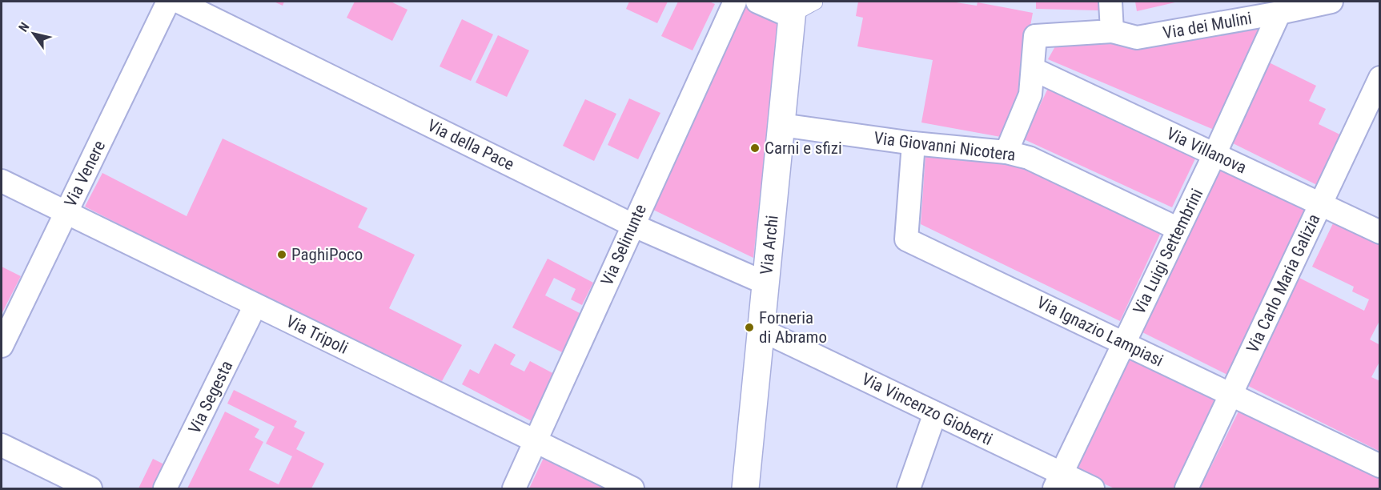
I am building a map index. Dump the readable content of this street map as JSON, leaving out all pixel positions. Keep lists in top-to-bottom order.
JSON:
{
  "streets": {
    "street": [
      "Via dei Mulini",
      "Via della Pace",
      "Via Giovanni Nicotera",
      "Via Villanova",
      "Via Venere",
      "Via Selinunte",
      "Via Archi",
      "Via Luigi Settembrini",
      "Via Carlo Maria Galizia",
      "Via Ignazio Lampiasi",
      "Via Tripoli",
      "Via Segesta",
      "Via Vincenzo Gioberti"
    ]
  },
  "crossings": [
    ["Via dei Mulini", "Via Villanova"],
    ["Via dei Mulini", "Via Luigi Settembrini"],
    ["Via della Pace", "Via Selinunte"],
    ["Via della Pace", "Via Archi"],
    ["Via Giovanni Nicotera", "Via Archi"],
    ["Via Giovanni Nicotera", "Via Luigi Settembrini"],
    ["Via Giovanni Nicotera", "Via Ignazio Lampiasi"],
    ["Via Villanova", "Via Luigi Settembrini"],
    ["Via Villanova", "Via Carlo Maria Galizia"],
    ["Via Venere", "Via Tripoli"],
    ["Via Selinunte", "Via Tripoli"],
    ["Via Archi", "Via Vincenzo Gioberti"],
    ["Via Luigi Settembrini", "Via Ignazio Lampiasi"],
    ["Via Luigi Settembrini", "Via Vincenzo Gioberti"],
    ["Via Carlo Maria Galizia", "Via Ignazio Lampiasi"],
    ["Via Tripoli", "Via Segesta"]
  ],
  "places": ["Carni e sfizi", "PaghiPoco", "Forneria di Abramo"],
  "north": "top left"
}
